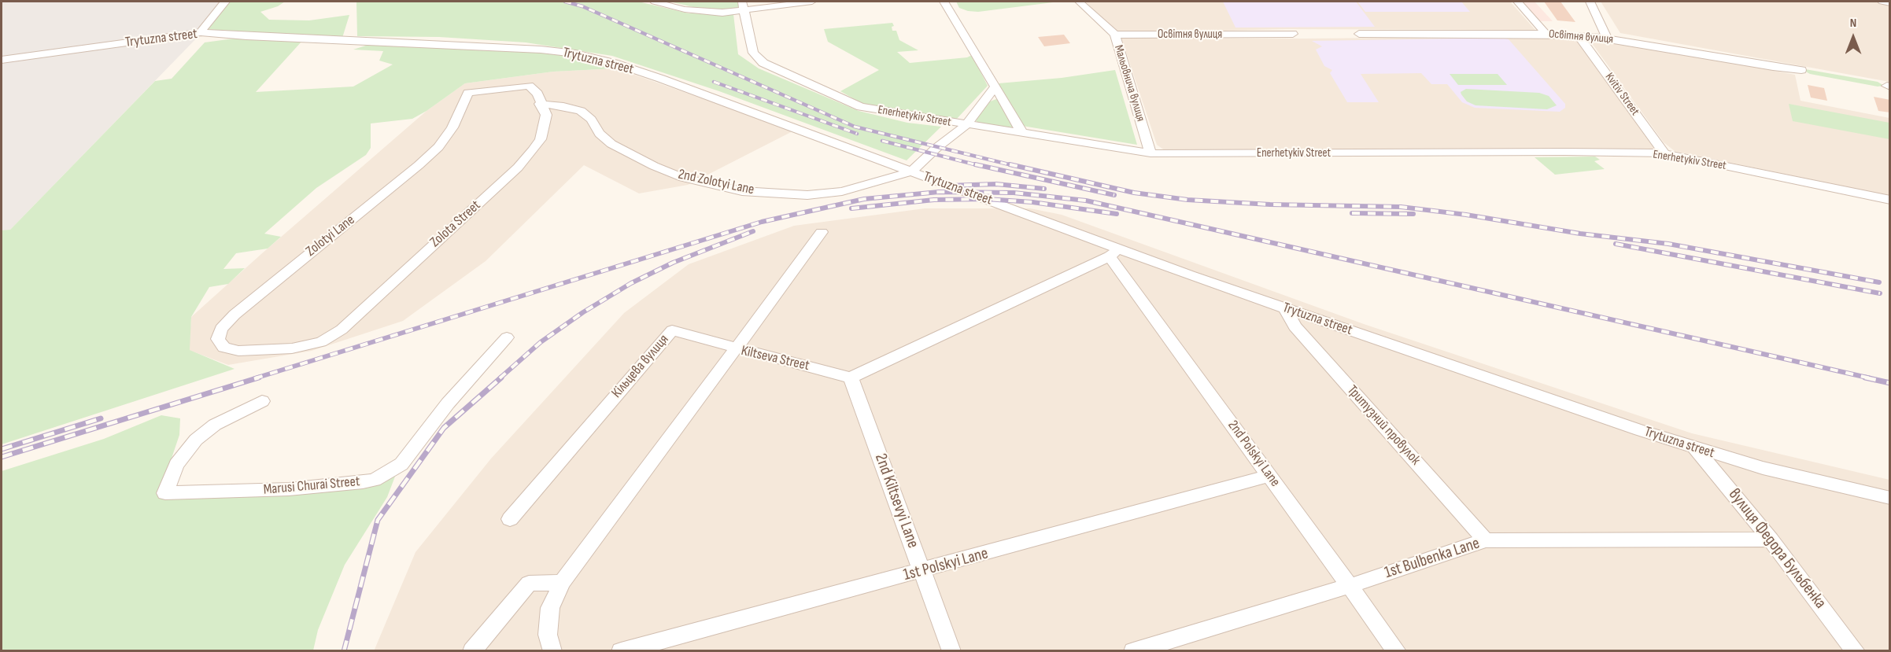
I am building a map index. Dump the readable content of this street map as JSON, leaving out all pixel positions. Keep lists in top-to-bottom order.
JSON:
{
  "streets": {
    "street": [
      "Освітня вулиця",
      "Trytuzna street",
      "Мальовнича вулиця",
      "Kvitiv Street",
      "Enerhetykiv Street",
      "2nd Zolotyi Lane",
      "Zolota Street",
      "Zolotyi Lane",
      "Kiltseva Street",
      "Кільцева вулиця",
      "Тритузний провулок",
      "2nd Polskyi Lane",
      "Marusi Churai Street",
      "2nd Kiltsevyi Lane",
      "вулиця Федора Бульбенка",
      "1st Bulbenka Lane",
      "1st Polskyi Lane"
    ]
  },
  "crossings": [
    ["Освітня вулиця", "Мальовнича вулиця"],
    ["Освітня вулиця", "Kvitiv Street"],
    ["Trytuzna street", "2nd Zolotyi Lane"],
    ["Trytuzna street", "Тритузний провулок"],
    ["Trytuzna street", "2nd Polskyi Lane"],
    ["Trytuzna street", "вулиця Федора Бульбенка"],
    ["Мальовнича вулиця", "Enerhetykiv Street"],
    ["Kvitiv Street", "Enerhetykiv Street"],
    ["2nd Zolotyi Lane", "Zolota Street"],
    ["2nd Zolotyi Lane", "Zolotyi Lane"],
    ["Zolota Street", "Zolotyi Lane"],
    ["Kiltseva Street", "Кільцева вулиця"],
    ["Kiltseva Street", "2nd Kiltsevyi Lane"],
    ["Тритузний провулок", "1st Bulbenka Lane"],
    ["2nd Polskyi Lane", "1st Bulbenka Lane"],
    ["2nd Polskyi Lane", "1st Polskyi Lane"],
    ["2nd Kiltsevyi Lane", "1st Polskyi Lane"],
    ["вулиця Федора Бульбенка", "1st Bulbenka Lane"]
  ],
  "north": "top"
}
